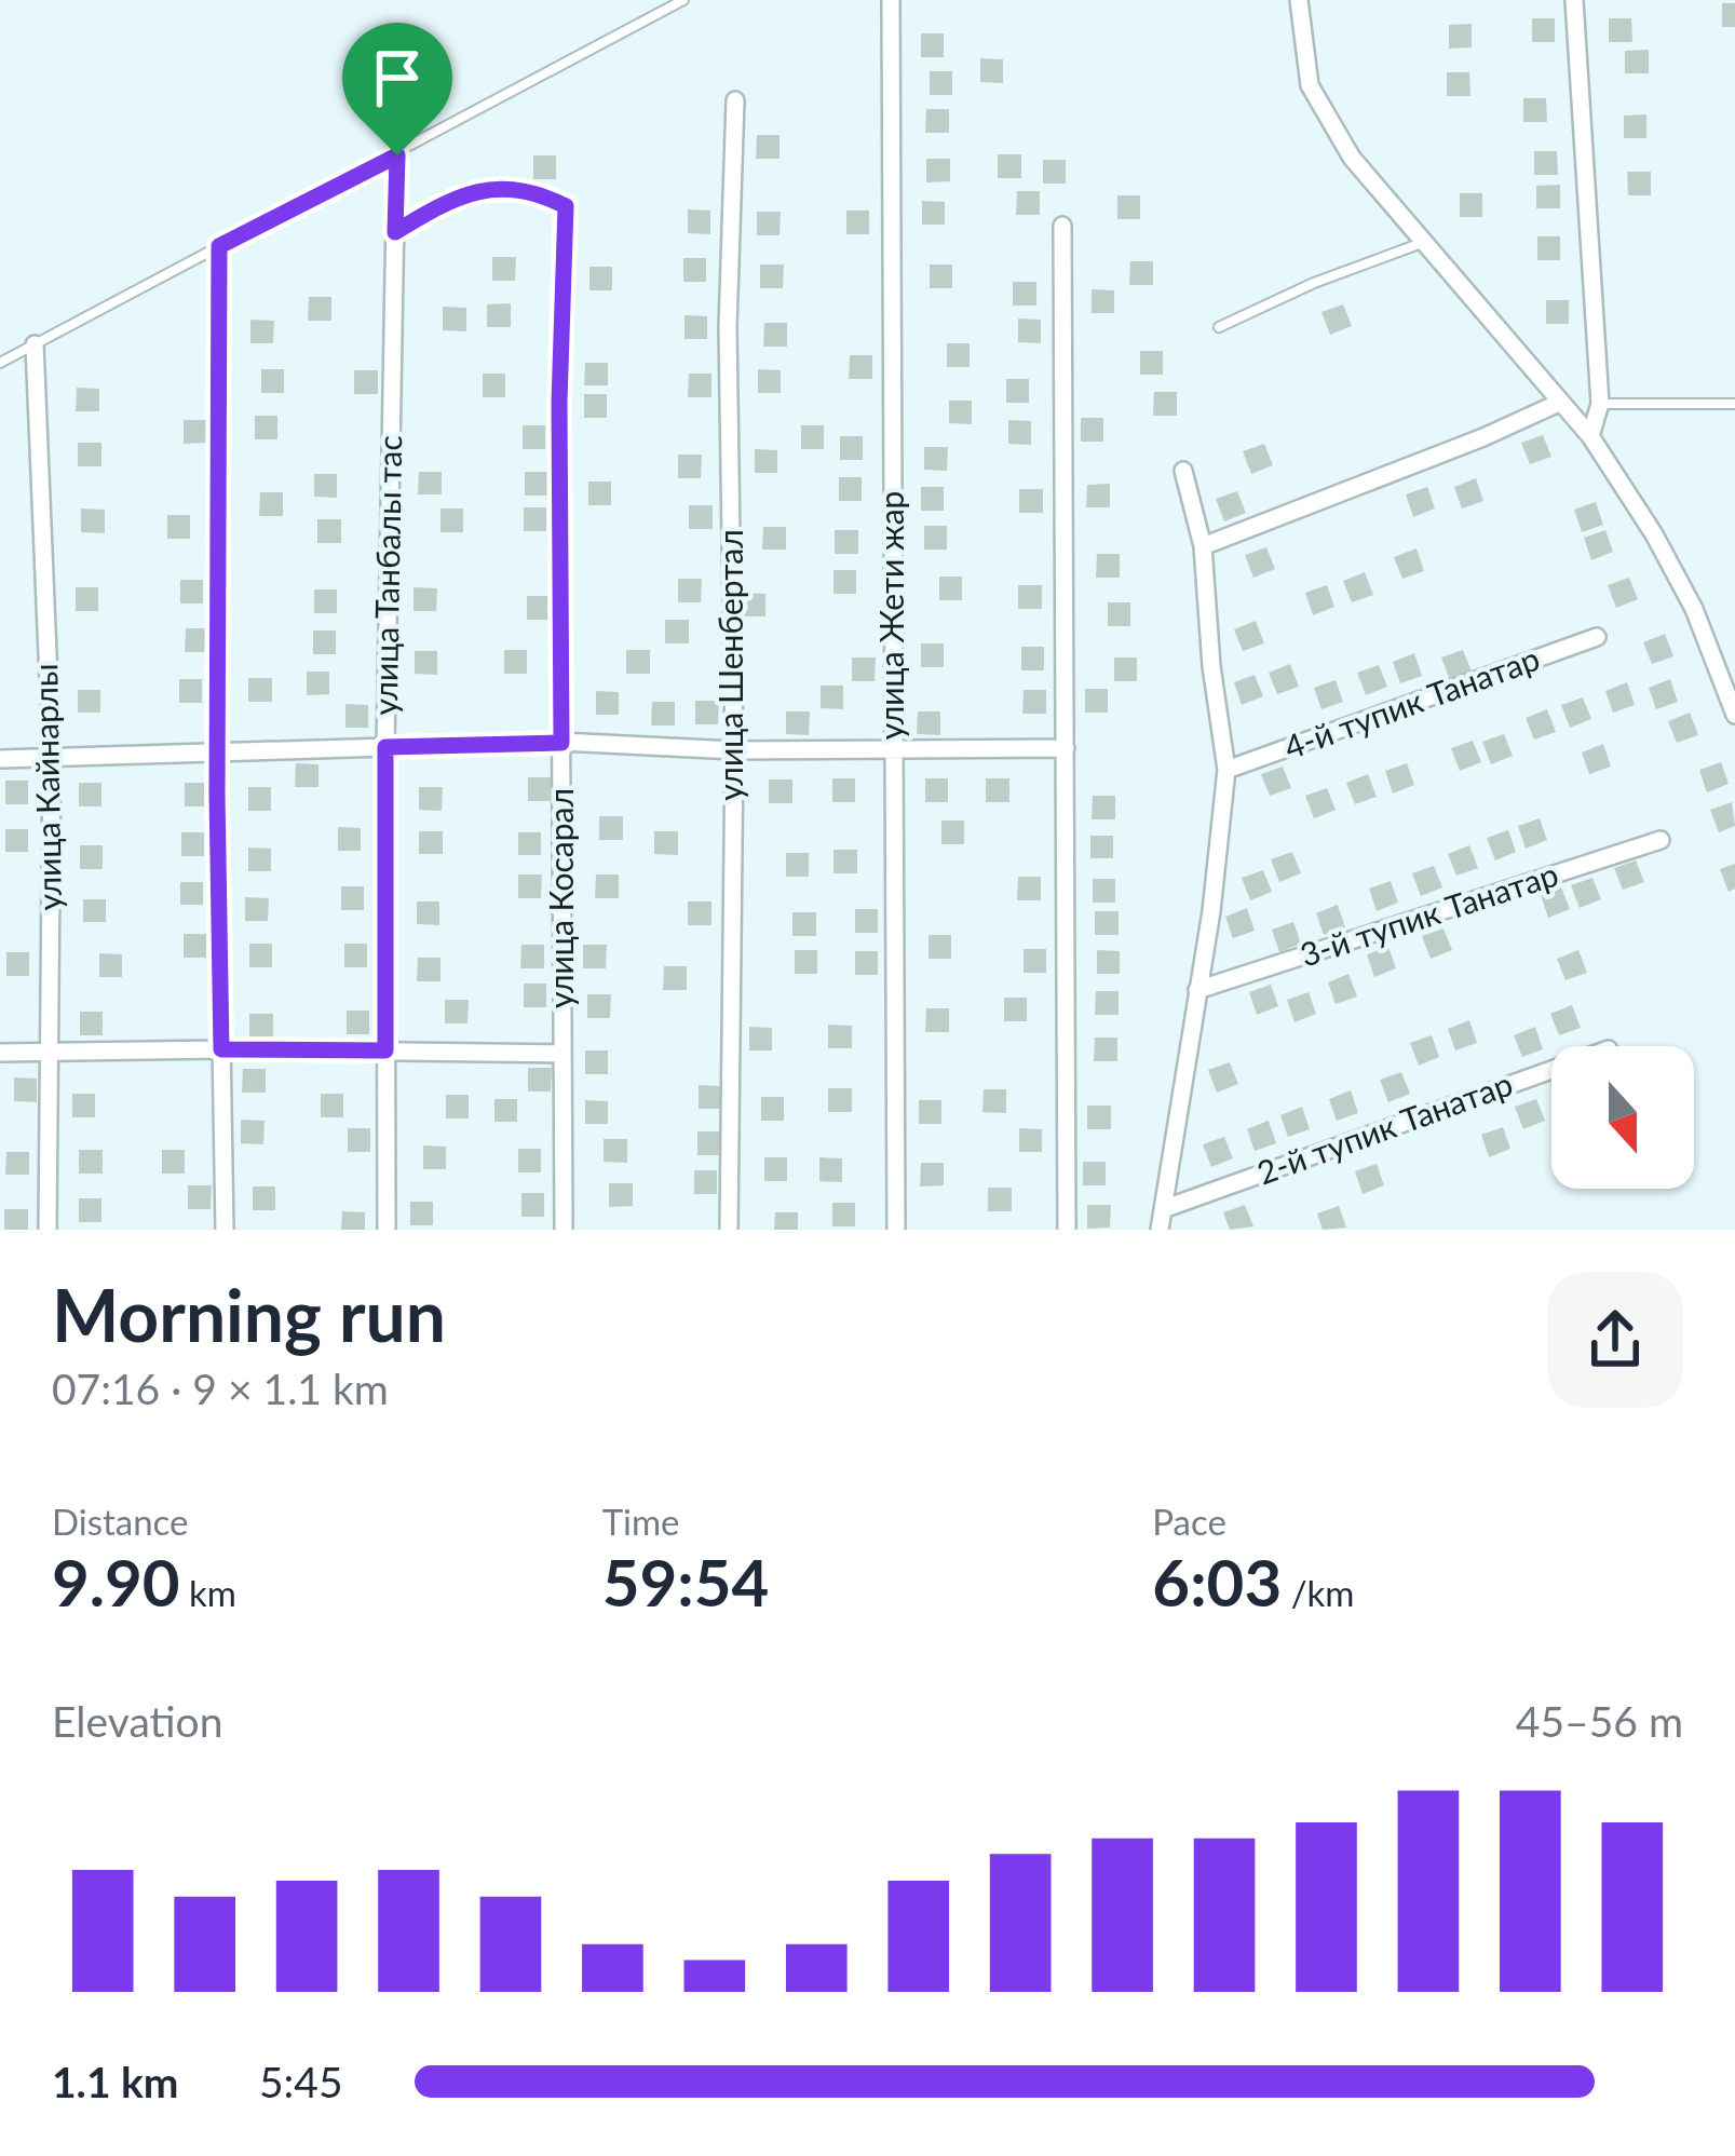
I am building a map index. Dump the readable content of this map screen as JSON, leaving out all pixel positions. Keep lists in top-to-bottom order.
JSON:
{
  "streets": {
    "street": [
      "улица Танбалы тас",
      "улица Жети жар",
      "улица Шенбертал",
      "4-й тупик Танатар",
      "улица Кайнарлы",
      "улица Косарал",
      "3-й тупик Танатар",
      "2-й тупик Танатар"
    ]
  },
  "crossings": [
    ["улица Танбалы тас", "улица Косарал"]
  ],
  "north": "bottom",
  "page": {
    "heading": ["Morning run", "07:16 · 9 × 1.1 km"],
    "stats": [
      ["Distance", "9.90 km"],
      ["Time", "59:54"],
      ["Pace", "6:03 /km"]
    ],
    "chart": ["Elevation", "45–56 m"],
    "list": [
      {
        "name": "1.1 km",
        "note": "5:45"
      }
    ]
  }
}
